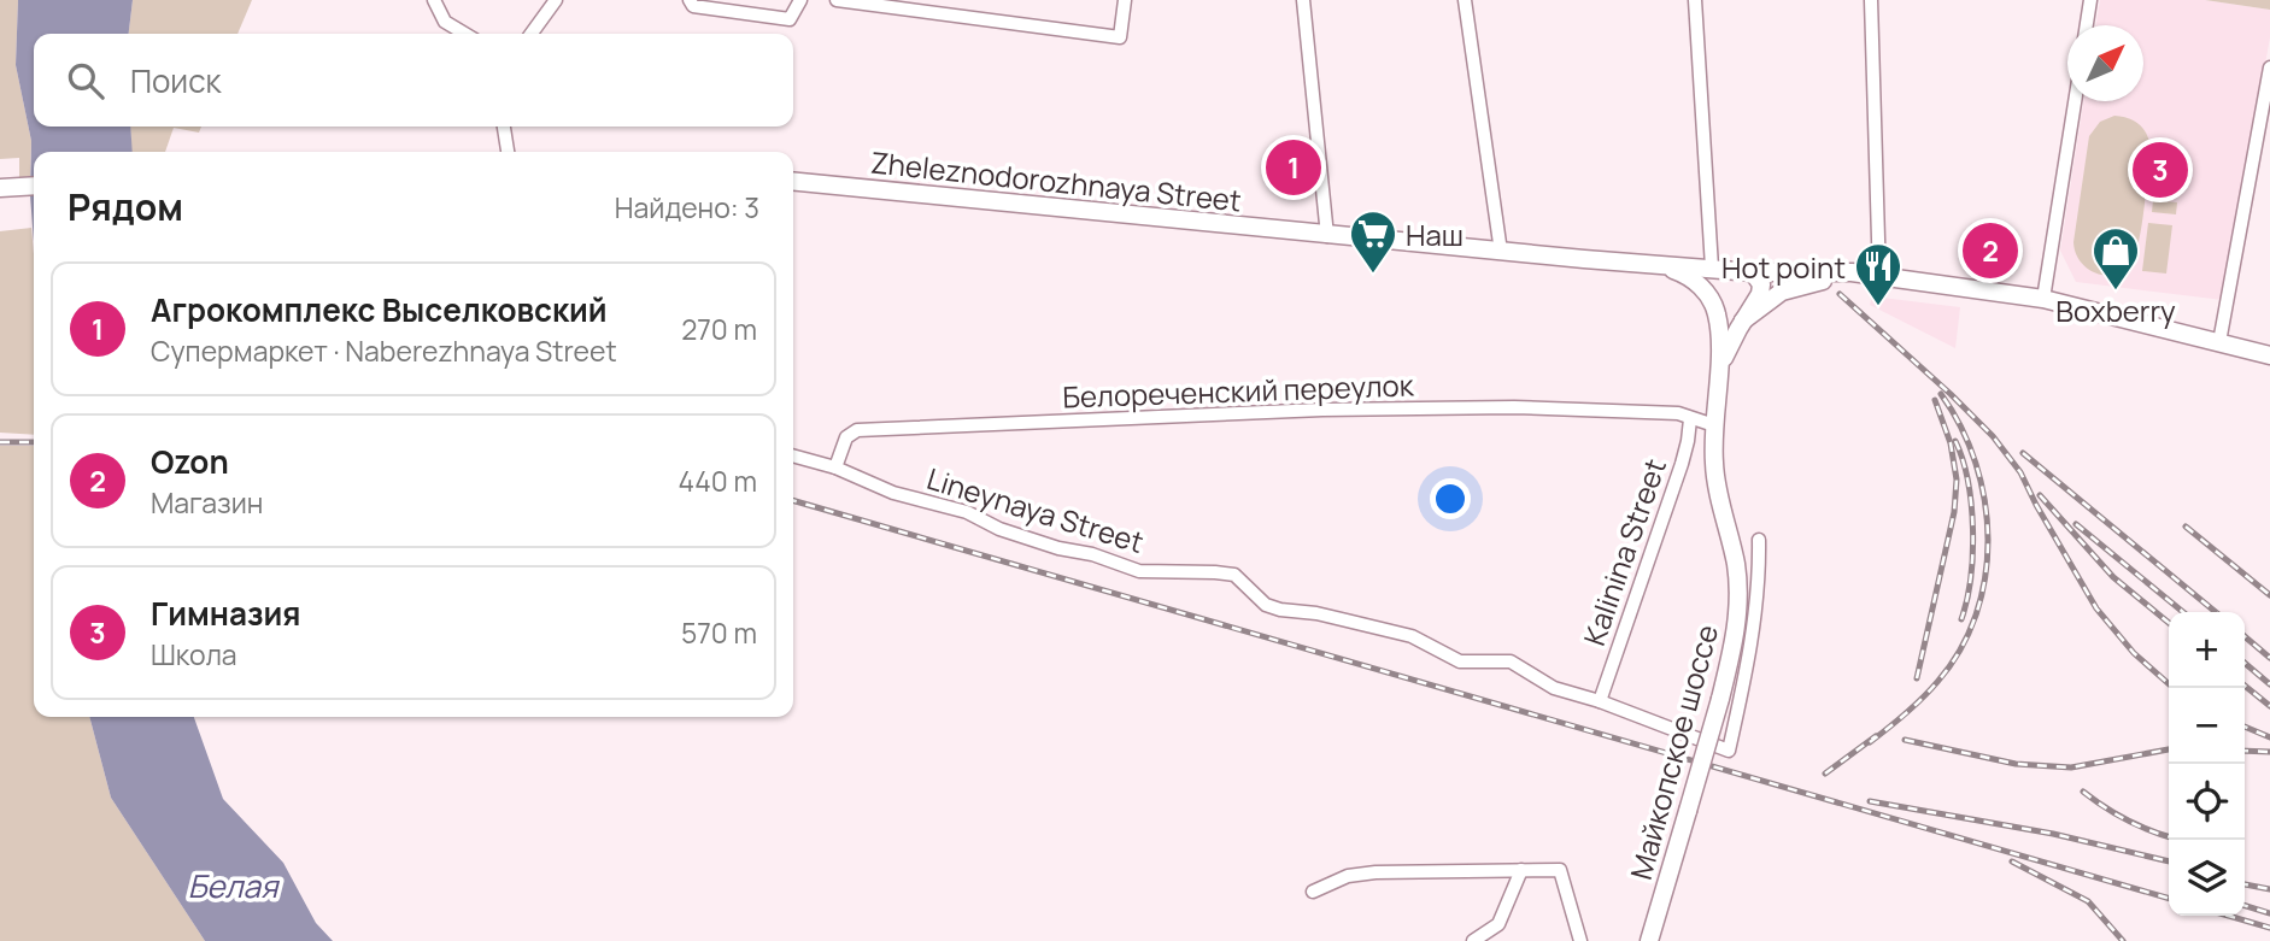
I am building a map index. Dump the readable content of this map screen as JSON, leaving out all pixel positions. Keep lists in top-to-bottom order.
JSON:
{
  "streets": {
    "main road": ["Zheleznodorozhnaya Street", "Майкопское шоссе"],
    "street": ["Белореченский переулок", "Lineynaya Street", "Kalinina Street"]
  },
  "crossings": [
    ["Zheleznodorozhnaya Street", "Майкопское шоссе"],
    ["Белореченский переулок", "Lineynaya Street"],
    ["Белореченский переулок", "Kalinina Street"],
    ["Белореченский переулок", "Майкопское шоссе"],
    ["Lineynaya Street", "Kalinina Street"]
  ],
  "water": ["Белая"],
  "places": {
    "supermarket": ["Наш"],
    "shop": ["Boxberry"],
    "restaurant": ["Hot point"]
  },
  "north": "top right",
  "page": {
    "search": "Поиск",
    "pins": ["1", "3", "2"],
    "heading": ["Рядом", "Найдено: 3"],
    "list": [
      {
        "mark": "1",
        "name": "Агрокомплекс Выселковский",
        "note": "Супермаркет · Naberezhnaya Street",
        "value": "270 m"
      },
      {
        "mark": "2",
        "name": "Ozon",
        "note": "Магазин",
        "value": "440 m"
      },
      {
        "mark": "3",
        "name": "Гимназия",
        "note": "Школа",
        "value": "570 m"
      }
    ],
    "map_buttons": ["+", "−"]
  }
}
